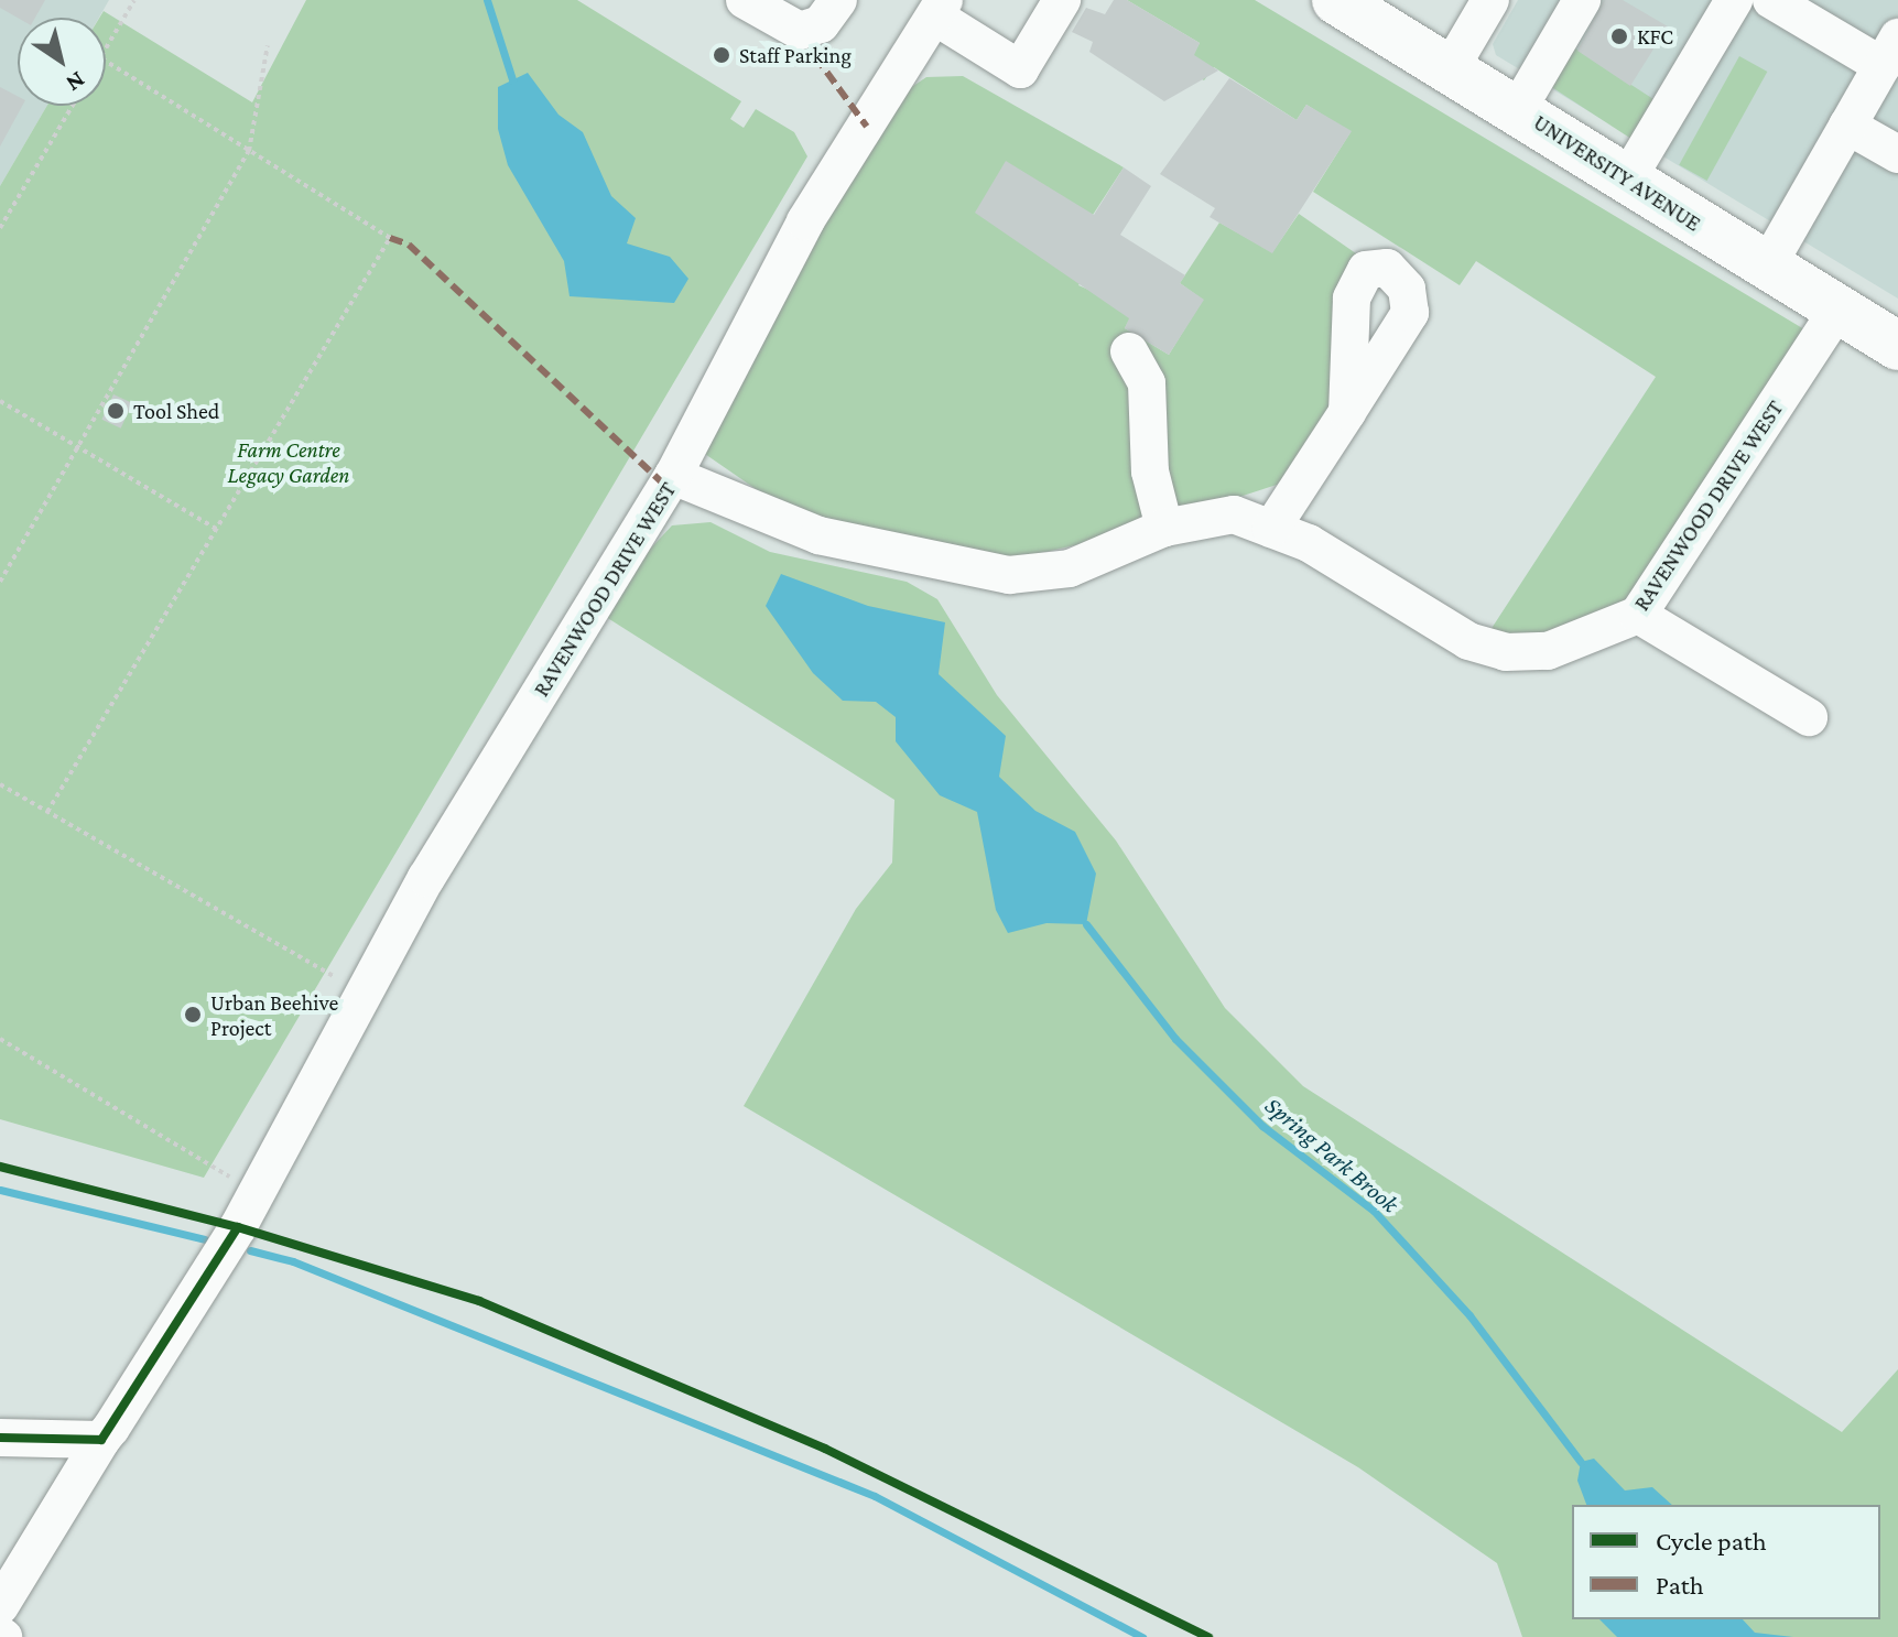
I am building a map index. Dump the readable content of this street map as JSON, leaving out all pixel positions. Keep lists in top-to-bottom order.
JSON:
{
  "streets": {
    "main road": ["UNIVERSITY AVENUE"],
    "street": ["RAVENWOOD DRIVE WEST"]
  },
  "crossings": [
    ["UNIVERSITY AVENUE", "RAVENWOOD DRIVE WEST"]
  ],
  "water": ["Spring Park Brook"],
  "parks": ["Farm Centre Legacy Garden"],
  "places": [
    "KFC",
    "Staff Parking",
    "Tool Shed",
    "Urban Beehive Project"
  ],
  "legend": ["Cycle path", "Path"],
  "north": "bottom right"
}
